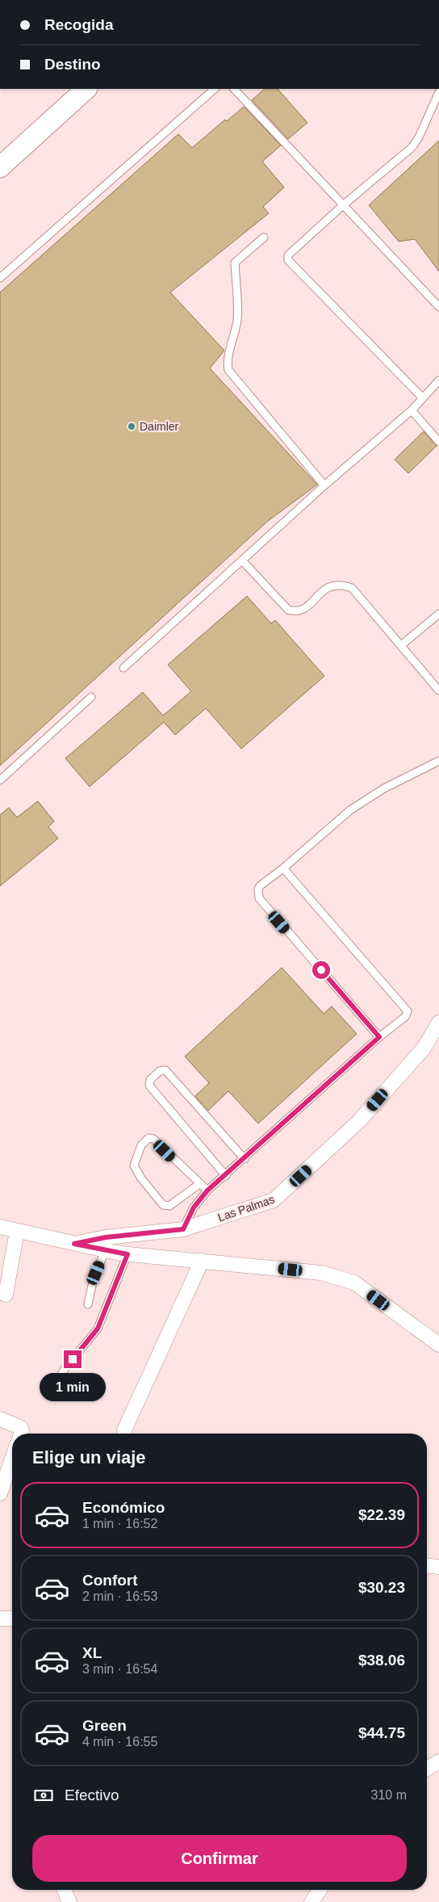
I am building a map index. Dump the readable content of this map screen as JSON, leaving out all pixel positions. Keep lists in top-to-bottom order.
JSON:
{
  "streets": {
    "street": ["Las Palmas"]
  },
  "places": ["Daimler"],
  "page": {
    "banner": ["Recogida", "Destino"],
    "bubble": "1 min",
    "heading": "Elige un viaje",
    "list": [
      {
        "name": "Económico",
        "note": "1 min · 16:52",
        "value": "$22.39"
      },
      {
        "name": "Confort",
        "note": "2 min · 16:53",
        "value": "$30.23"
      },
      {
        "name": "XL",
        "note": "3 min · 16:54",
        "value": "$38.06"
      },
      {
        "name": "Green",
        "note": "4 min · 16:55",
        "value": "$44.75"
      }
    ],
    "pay": ["Efectivo", "310 m"],
    "buttons": "Confirmar"
  }
}
